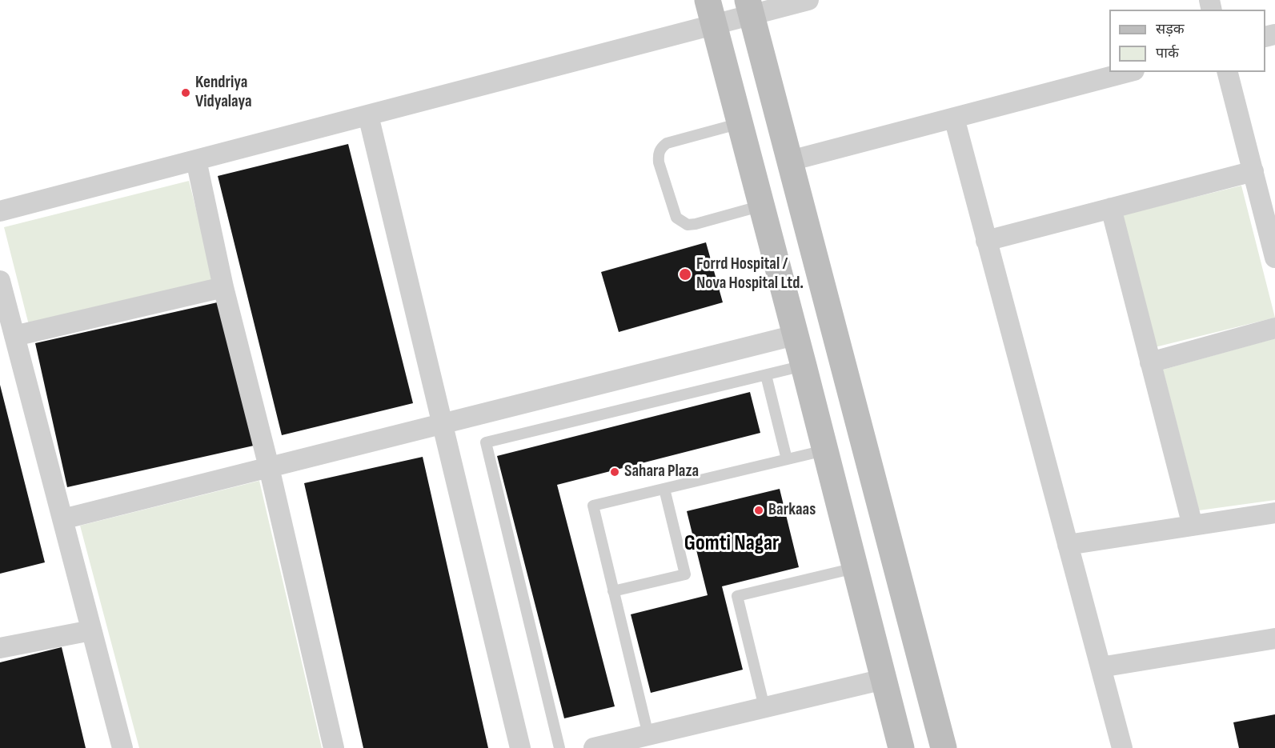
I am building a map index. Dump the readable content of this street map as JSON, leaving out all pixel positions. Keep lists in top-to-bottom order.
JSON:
{
  "districts": ["Gomti Nagar"],
  "places": [
    "Kendriya Vidyalaya",
    "Forrd Hospital / Nova Hospital Ltd.",
    "Sahara Plaza",
    "Barkaas"
  ],
  "legend": ["सड़क", "पार्क"]
}
